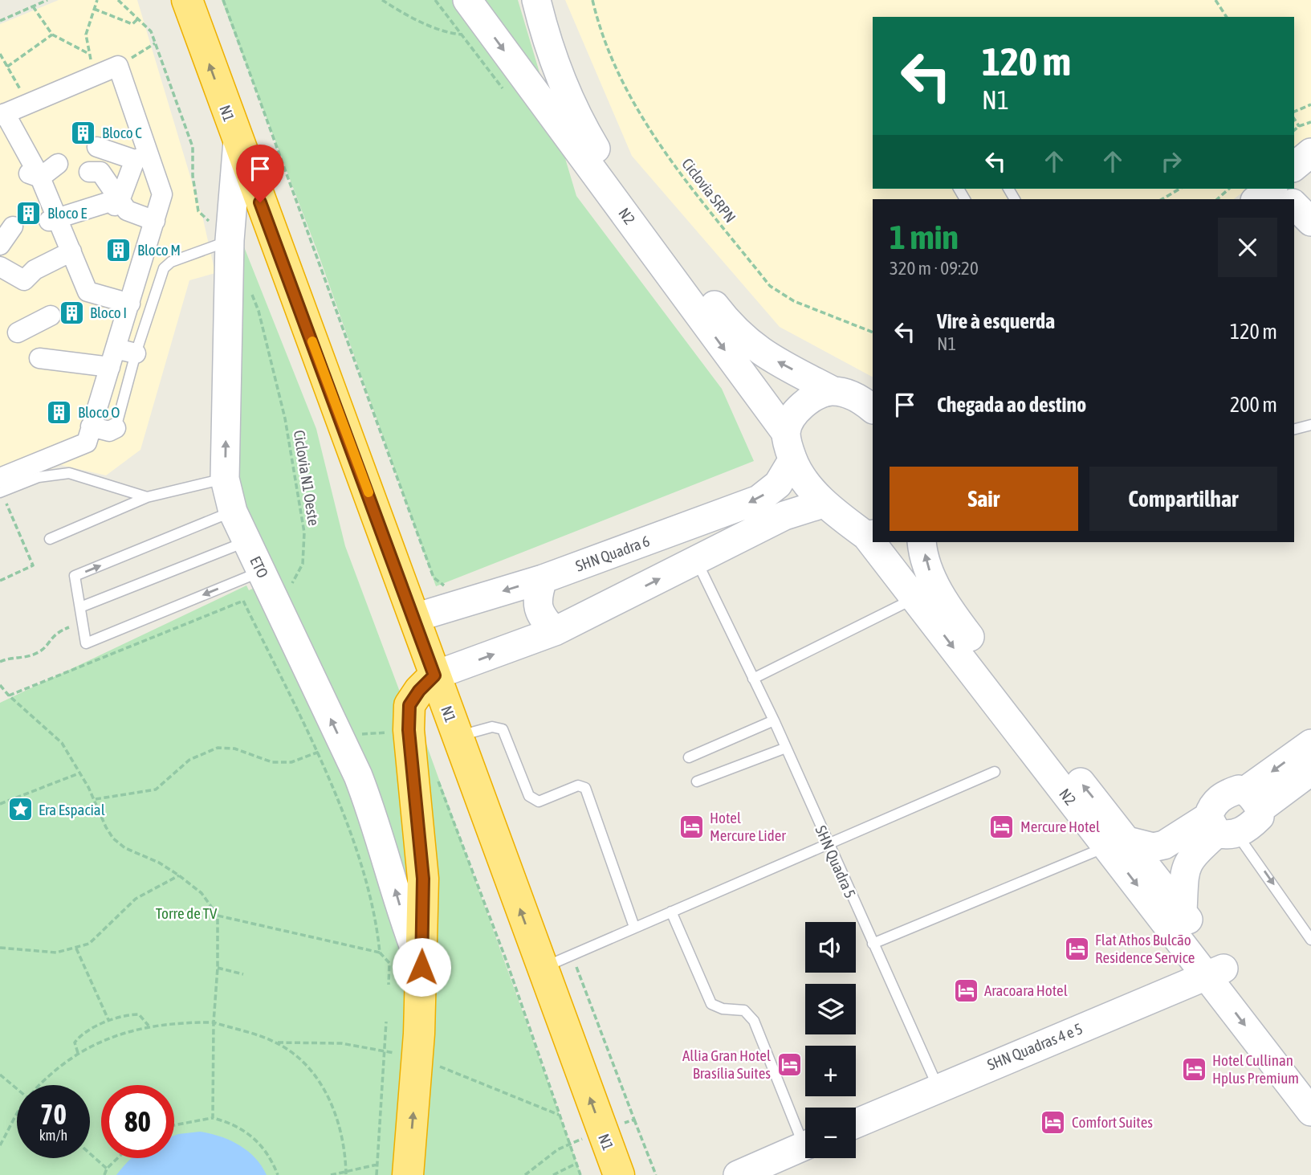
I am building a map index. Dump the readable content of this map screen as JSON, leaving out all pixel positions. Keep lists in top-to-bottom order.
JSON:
{
  "streets": {
    "highway": ["N1"],
    "main road": [
      "N2",
      "SHN Quadra 6",
      "ETO",
      "SHN Quadras 4 e 5"
    ],
    "lane": ["SHN Quadra 5"],
    "path": ["Ciclovia SRPN", "Ciclovia N1 Oeste"]
  },
  "crossings": [
    ["N1", "SHN Quadra 6"],
    ["N1", "ETO"],
    ["N2", "SHN Quadra 6"],
    ["N2", "SHN Quadras 4 e 5"],
    ["Ciclovia N1 Oeste", "ETO"],
    ["SHN Quadra 5", "SHN Quadras 4 e 5"]
  ],
  "one_way": ["ETO"],
  "parks": ["Torre de TV"],
  "places": {
    "building": [
      "Bloco C",
      "Bloco E",
      "Bloco M",
      "Bloco I",
      "Bloco O"
    ],
    "place": ["Era Espacial"],
    "hotel": [
      "Hotel Mercure Lider",
      "Mercure Hotel",
      "Flat Athos Bulcão Residence Service",
      "Aracoara Hotel",
      "Allia Gran Hotel Brasília Suites",
      "Hotel Cullinan Hplus Premium",
      "Comfort Suites"
    ]
  },
  "page": {
    "turn": ["120 m", "N1"],
    "heading": ["1 min", "320 m · 09:20"],
    "list": [
      {
        "name": "Vire à esquerda",
        "note": "N1",
        "value": "120 m"
      },
      {
        "name": "Chegada ao destino",
        "value": "200 m"
      }
    ],
    "buttons": ["Sair", "Compartilhar"],
    "map_buttons": ["+", "−"],
    "speed": "70 km/h",
    "limit": "80"
  }
}
